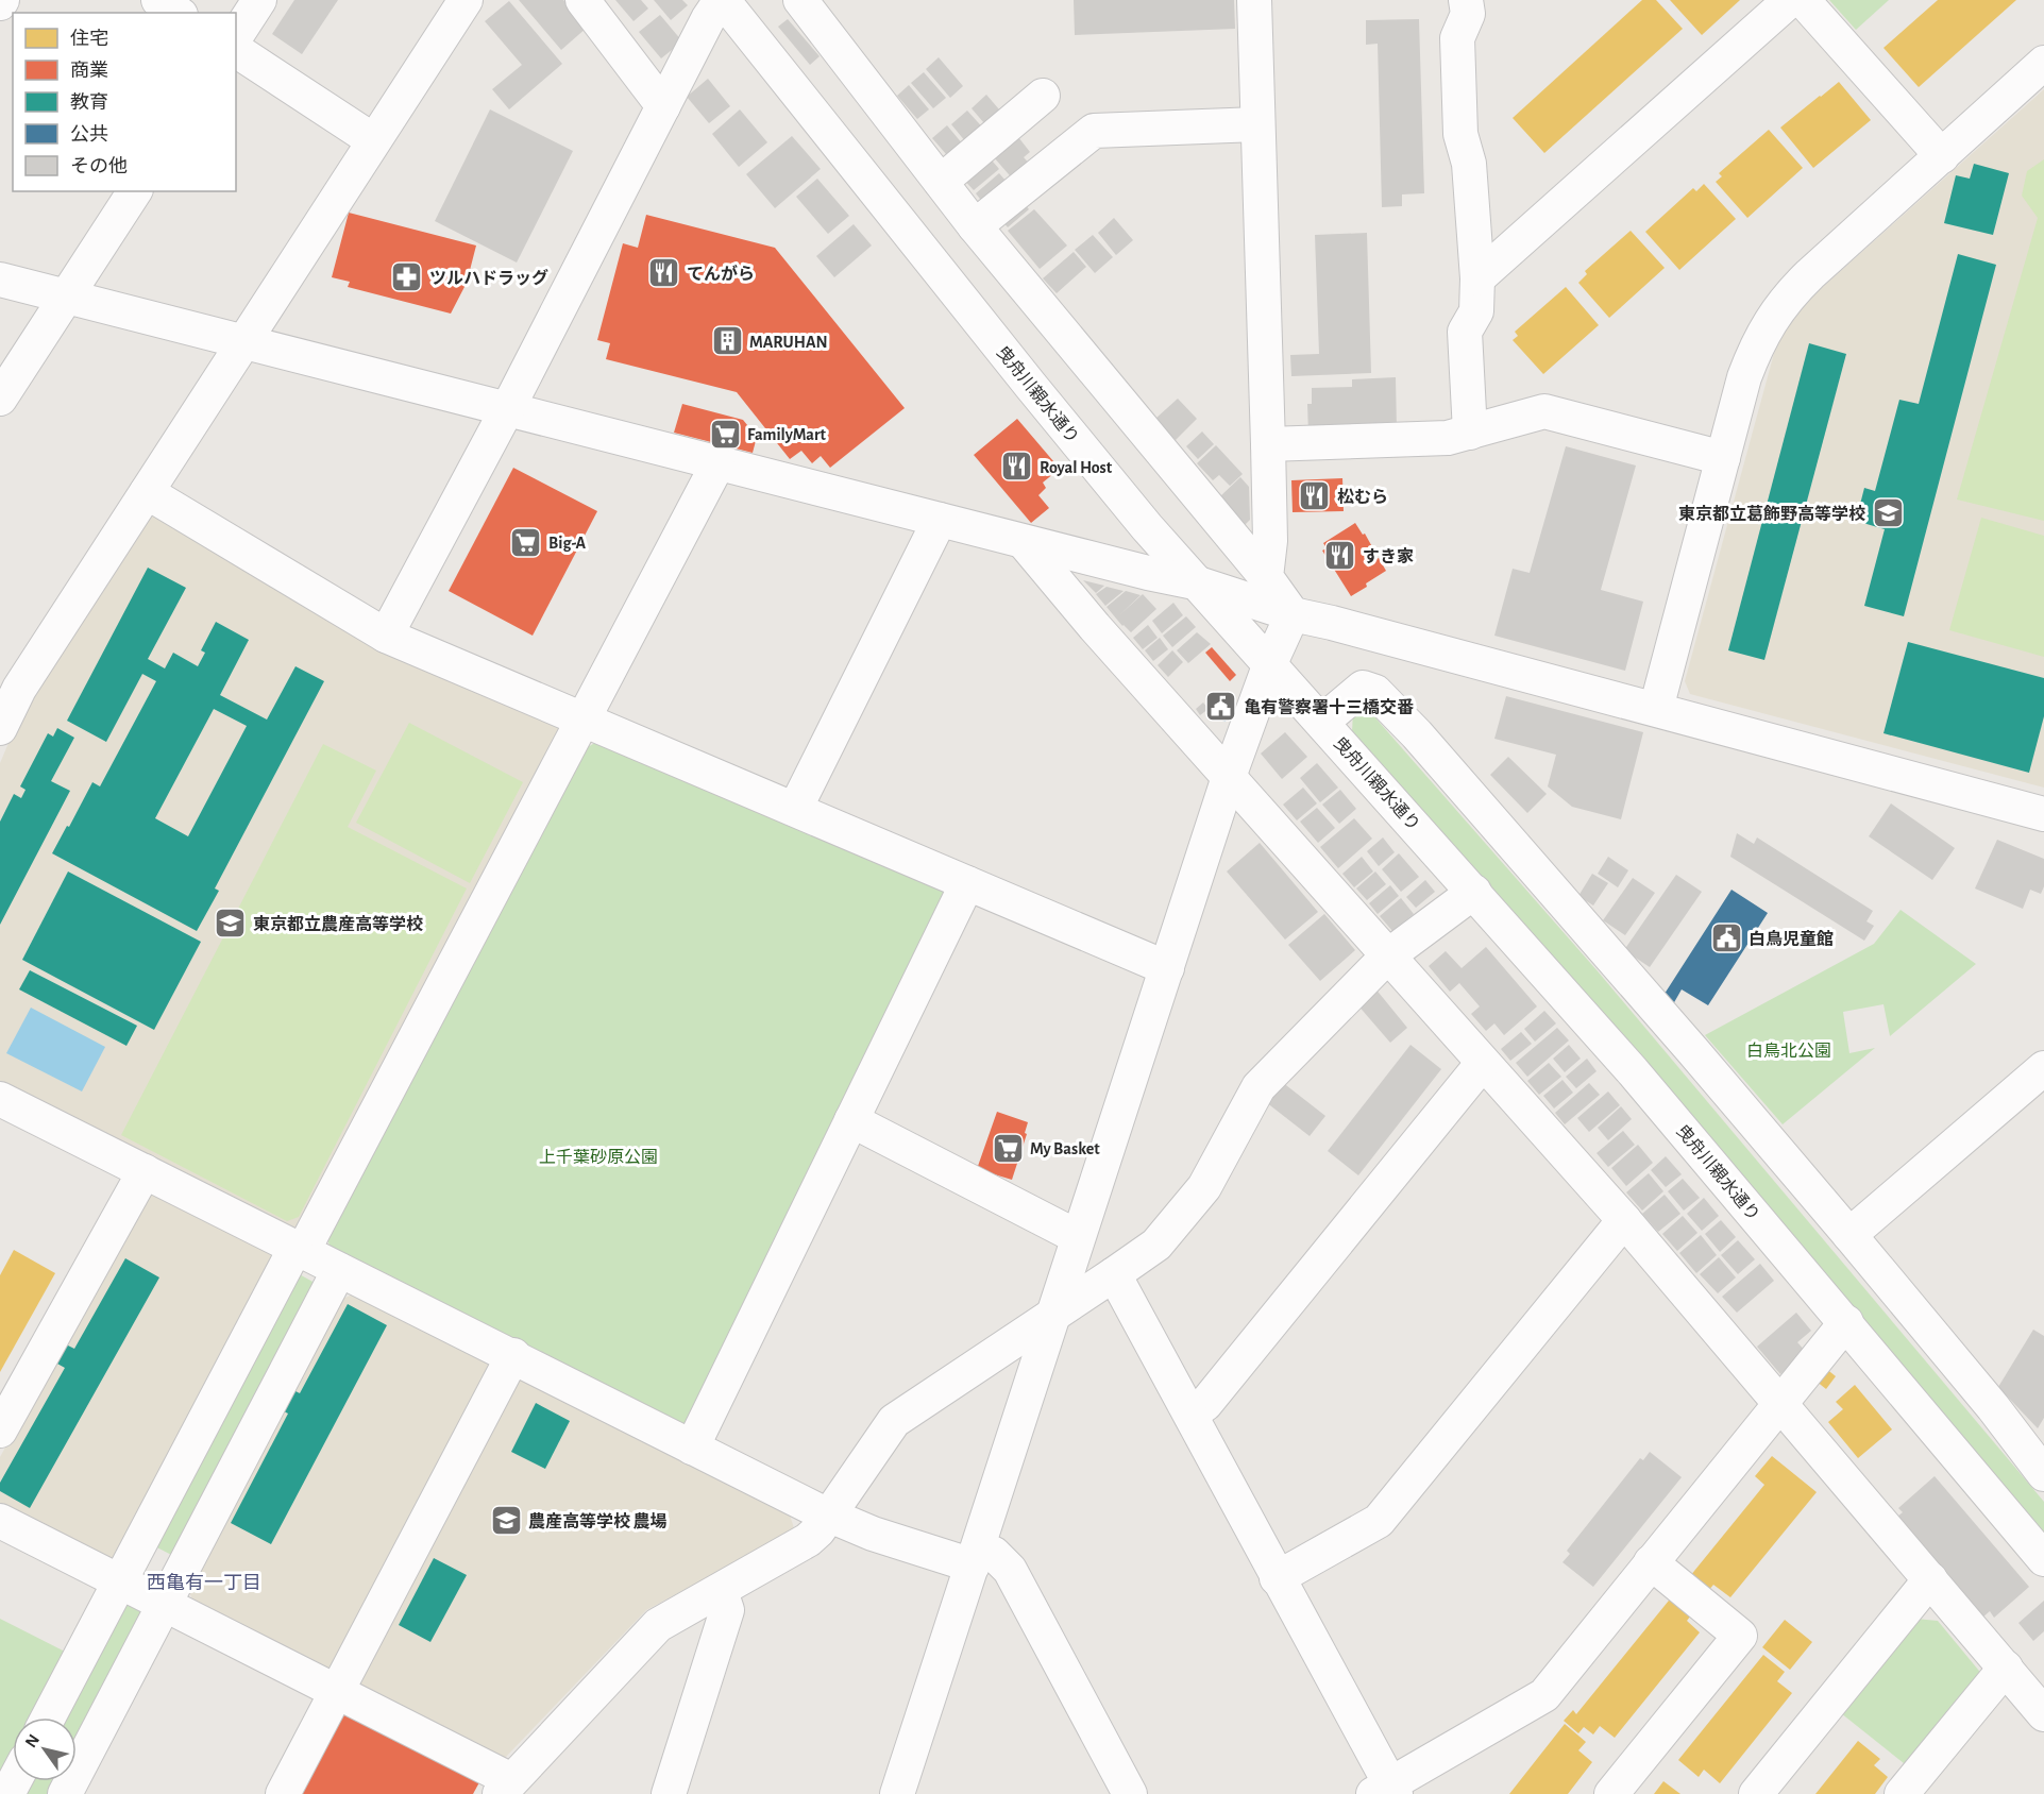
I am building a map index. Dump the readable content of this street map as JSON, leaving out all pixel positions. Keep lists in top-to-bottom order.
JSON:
{
  "streets": {
    "street": ["曳舟川親水通り"]
  },
  "districts": ["西亀有一丁目"],
  "parks": ["白鳥北公園", "上千葉砂原公園"],
  "places": {
    "restaurant": [
      "てんがら",
      "Royal Host",
      "松むら",
      "すき家"
    ],
    "pharmacy": ["ツルハドラッグ"],
    "building": ["MARUHAN"],
    "supermarket": ["FamilyMart", "Big-A", "My Basket"],
    "school or university": ["東京都立葛飾野高等学校", "東京都立農産高等学校", "農産高等学校 農場"],
    "public building": ["亀有警察署十三橋交番", "白鳥児童館"]
  },
  "legend": [
    "住宅",
    "商業",
    "教育",
    "公共",
    "その他"
  ],
  "north": "top left"
}
